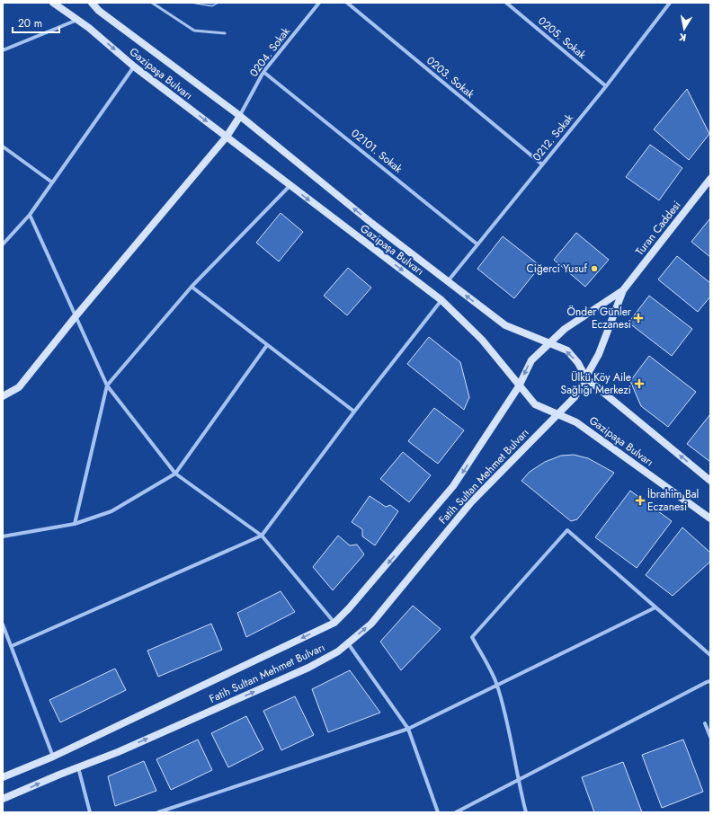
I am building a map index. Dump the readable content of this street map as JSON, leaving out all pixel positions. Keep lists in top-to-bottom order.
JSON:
{
  "streets": {
    "street": [
      "0205. Sokak",
      "0204. Sokak",
      "Gazipaşa Bulvarı",
      "0203. Sokak",
      "0212. Sokak",
      "02101. Sokak",
      "Turan Caddesi",
      "Fatih Sultan Mehmet Bulvarı"
    ]
  },
  "crossings": [
    ["0205. Sokak", "0212. Sokak"],
    ["0204. Sokak", "Gazipaşa Bulvarı"],
    ["0204. Sokak", "02101. Sokak"],
    ["Gazipaşa Bulvarı", "0212. Sokak"],
    ["Gazipaşa Bulvarı", "Fatih Sultan Mehmet Bulvarı"],
    ["0203. Sokak", "0212. Sokak"],
    ["0212. Sokak", "02101. Sokak"],
    ["Turan Caddesi", "Fatih Sultan Mehmet Bulvarı"]
  ],
  "places": {
    "other": ["Ciğerci Yusuf"],
    "health": ["Önder Günler Eczanesi", "Ülkü Köy Aile Sağlığı Merkezi", "İbrahim Bal Eczanesi"]
  },
  "scale_bar": "20 m",
  "north": "bottom"
}
